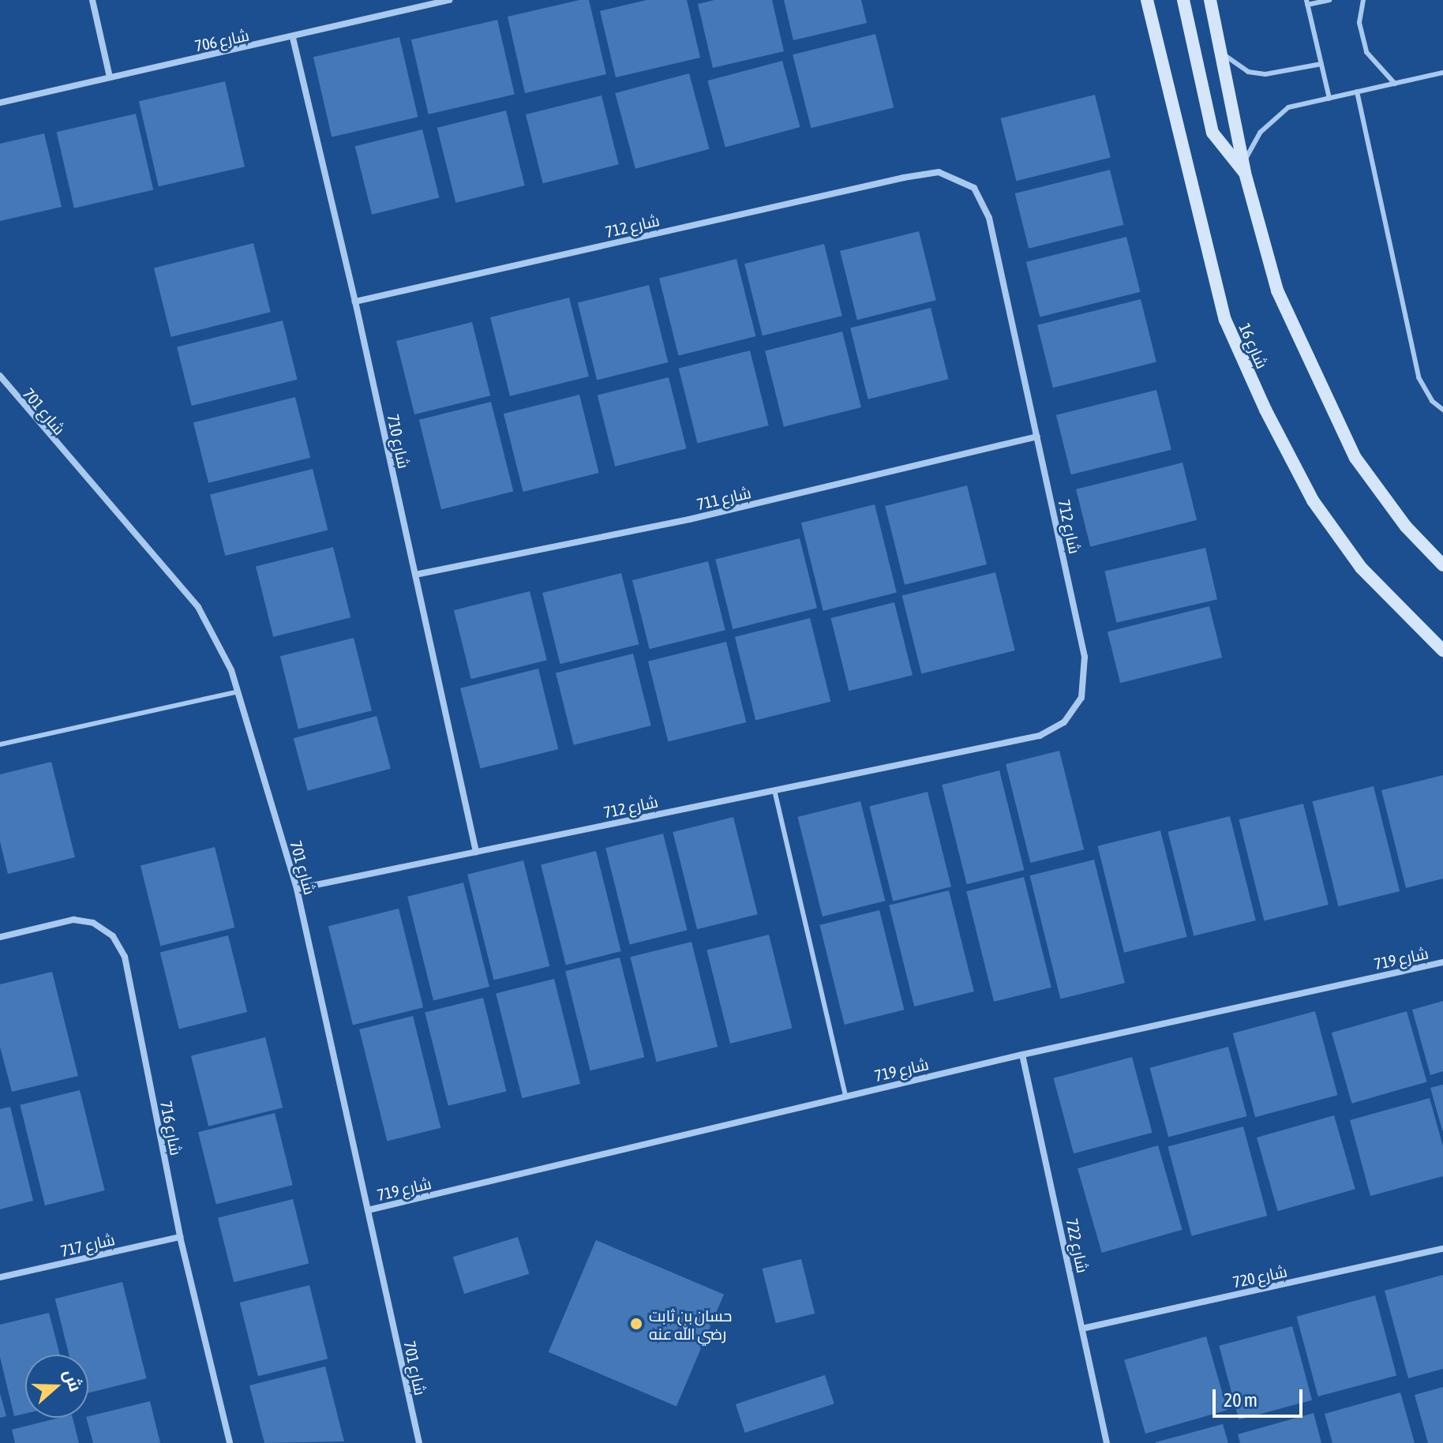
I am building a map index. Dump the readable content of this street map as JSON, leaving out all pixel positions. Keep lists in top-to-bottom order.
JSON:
{
  "streets": {
    "street": [
      "شارع 706",
      "شارع 712",
      "شارع 16",
      "شارع 701",
      "شارع 710",
      "شارع 711",
      "شارع 719",
      "شارع 716",
      "شارع 717",
      "شارع 722",
      "شارع 720"
    ]
  },
  "crossings": [
    ["شارع 706", "شارع 710"],
    ["شارع 712", "شارع 701"],
    ["شارع 712", "شارع 710"],
    ["شارع 712", "شارع 711"],
    ["شارع 701", "شارع 719"],
    ["شارع 710", "شارع 711"],
    ["شارع 719", "شارع 722"],
    ["شارع 716", "شارع 717"],
    ["شارع 722", "شارع 720"]
  ],
  "places": ["حسان بن ثابت رضي الله عنه"],
  "scale_bar": "20 m",
  "north": "right"
}
